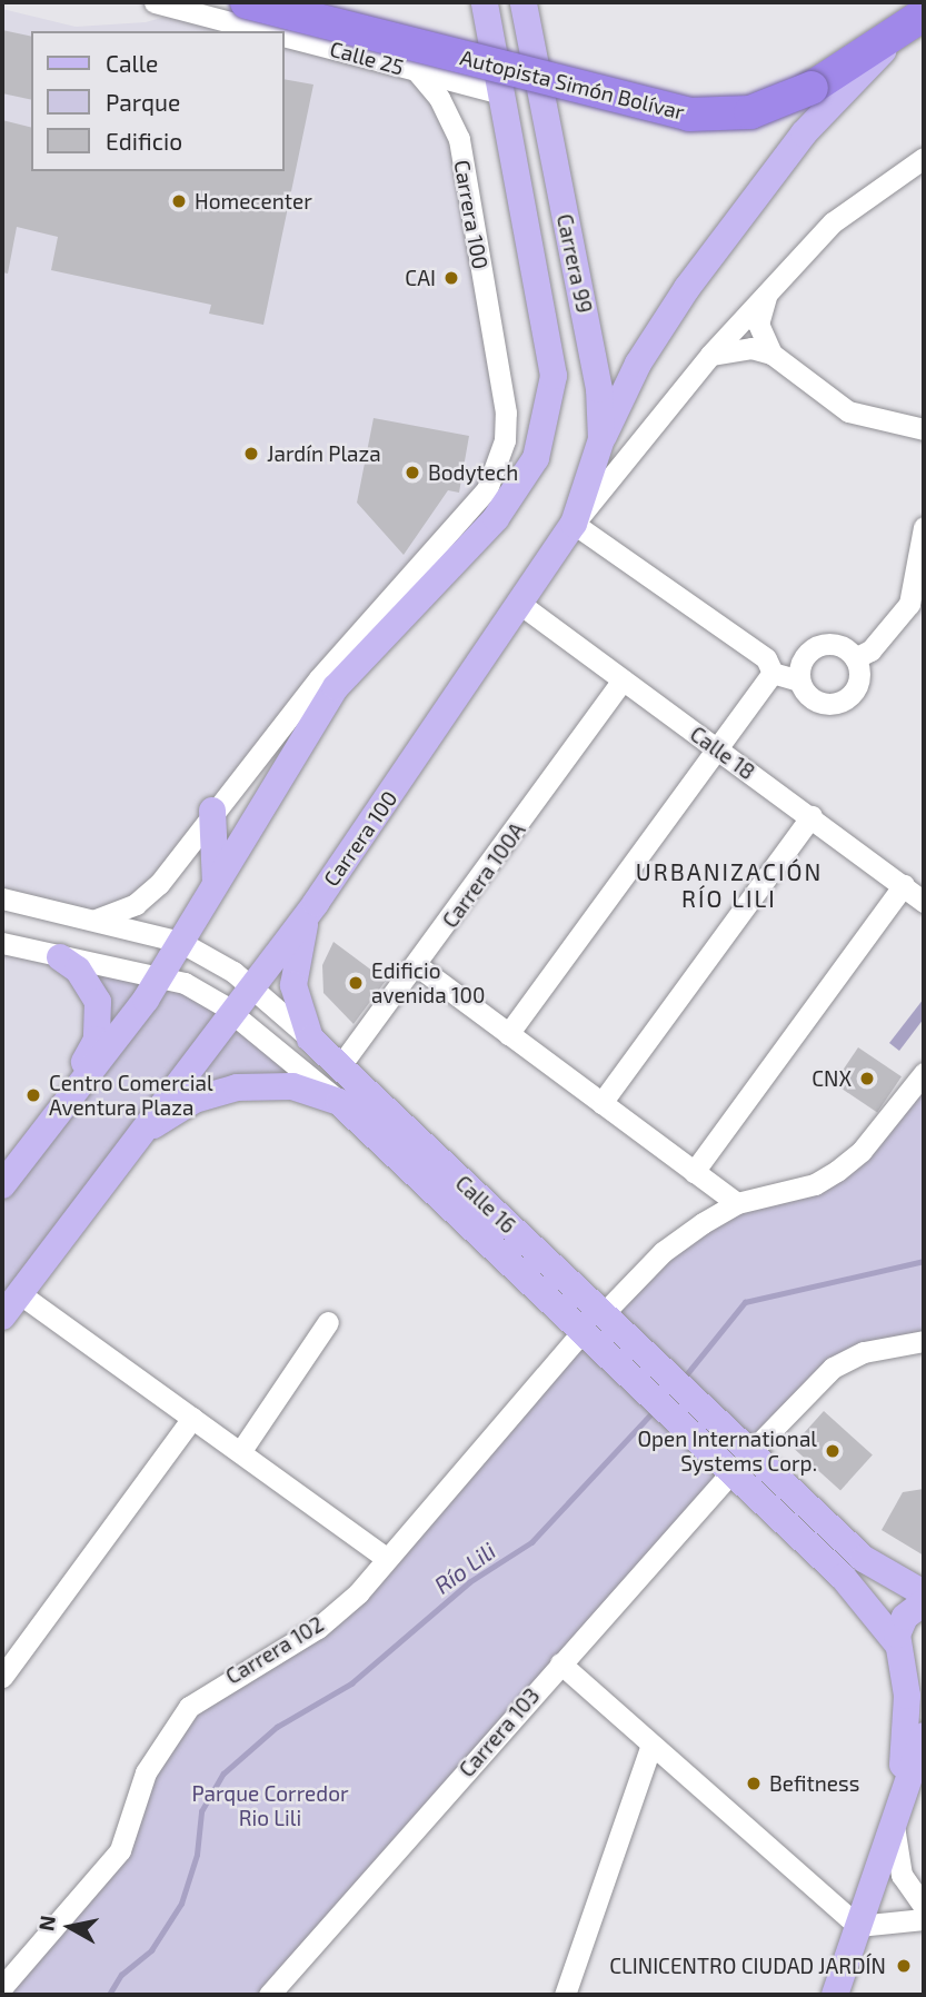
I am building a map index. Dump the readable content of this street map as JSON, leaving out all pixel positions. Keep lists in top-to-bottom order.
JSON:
{
  "streets": {
    "highway": ["Autopista Simón Bolívar"],
    "main road": ["Carrera 100", "Carrera 99", "Calle 16"],
    "street": [
      "Calle 25",
      "Calle 18",
      "Carrera 100A",
      "Carrera 102",
      "Carrera 103"
    ]
  },
  "crossings": [
    ["Calle 25", "Carrera 100"],
    ["Carrera 100", "Carrera 99"],
    ["Carrera 100", "Calle 18"],
    ["Carrera 100", "Calle 16"],
    ["Calle 18", "Carrera 100A"],
    ["Carrera 100A", "Calle 16"],
    ["Calle 16", "Carrera 102"],
    ["Calle 16", "Carrera 103"]
  ],
  "districts": ["URBANIZACIÓN RÍO LILI"],
  "water": ["Río Lili"],
  "parks": ["Parque Corredor Rio Lili"],
  "places": [
    "Homecenter",
    "CAI",
    "Jardín Plaza",
    "Bodytech",
    "Edificio avenida 100",
    "CNX",
    "Centro Comercial Aventura Plaza",
    "Open International Systems Corp.",
    "Befitness",
    "CLINICENTRO CIUDAD JARDÍN"
  ],
  "legend": ["Calle", "Parque", "Edificio"],
  "north": "left"
}
